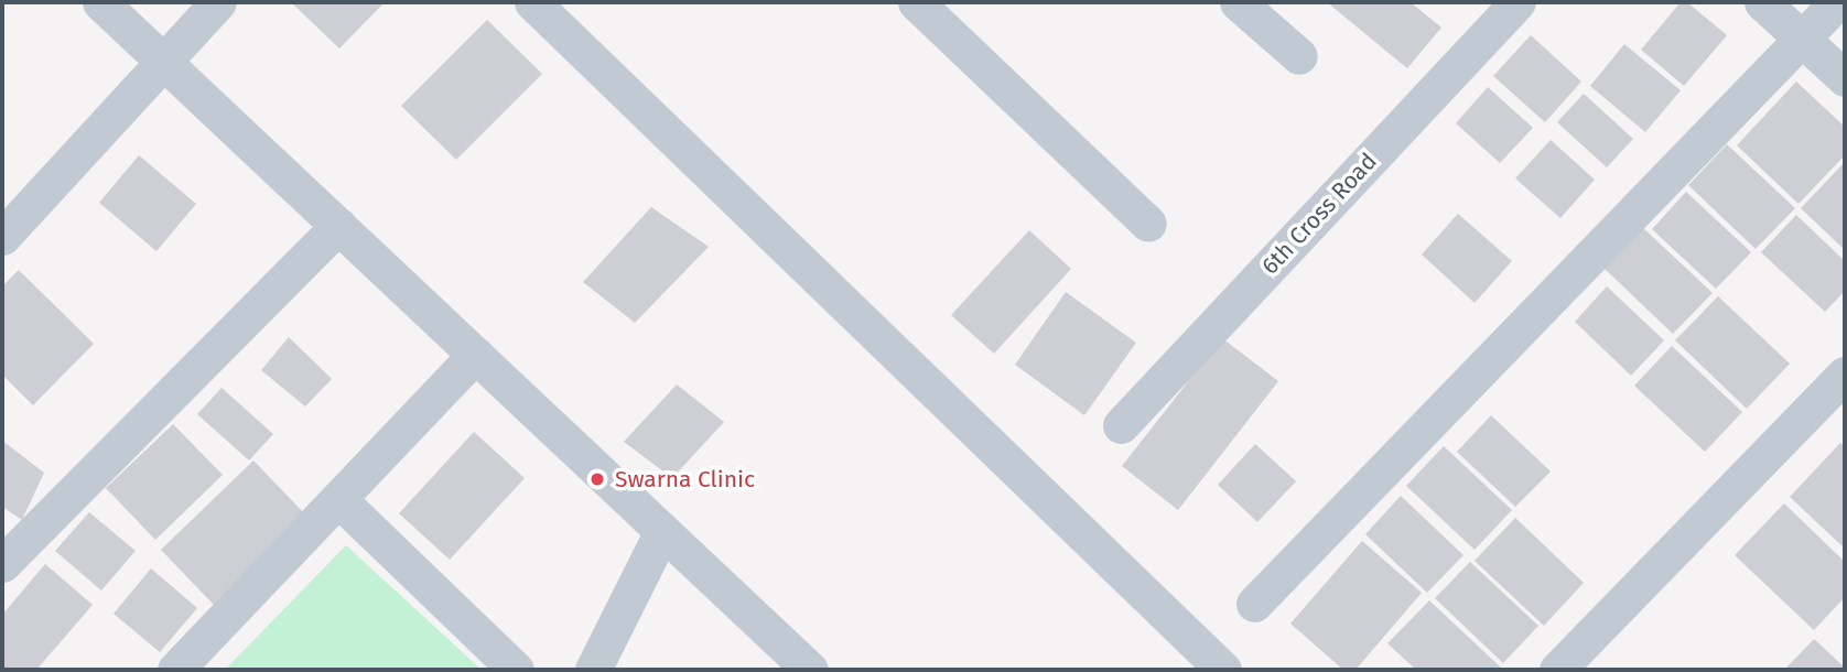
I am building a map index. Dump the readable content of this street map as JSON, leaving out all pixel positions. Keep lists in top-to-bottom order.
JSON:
{
  "streets": {
    "street": ["6th Cross Road"]
  },
  "places": ["Swarna Clinic"]
}
